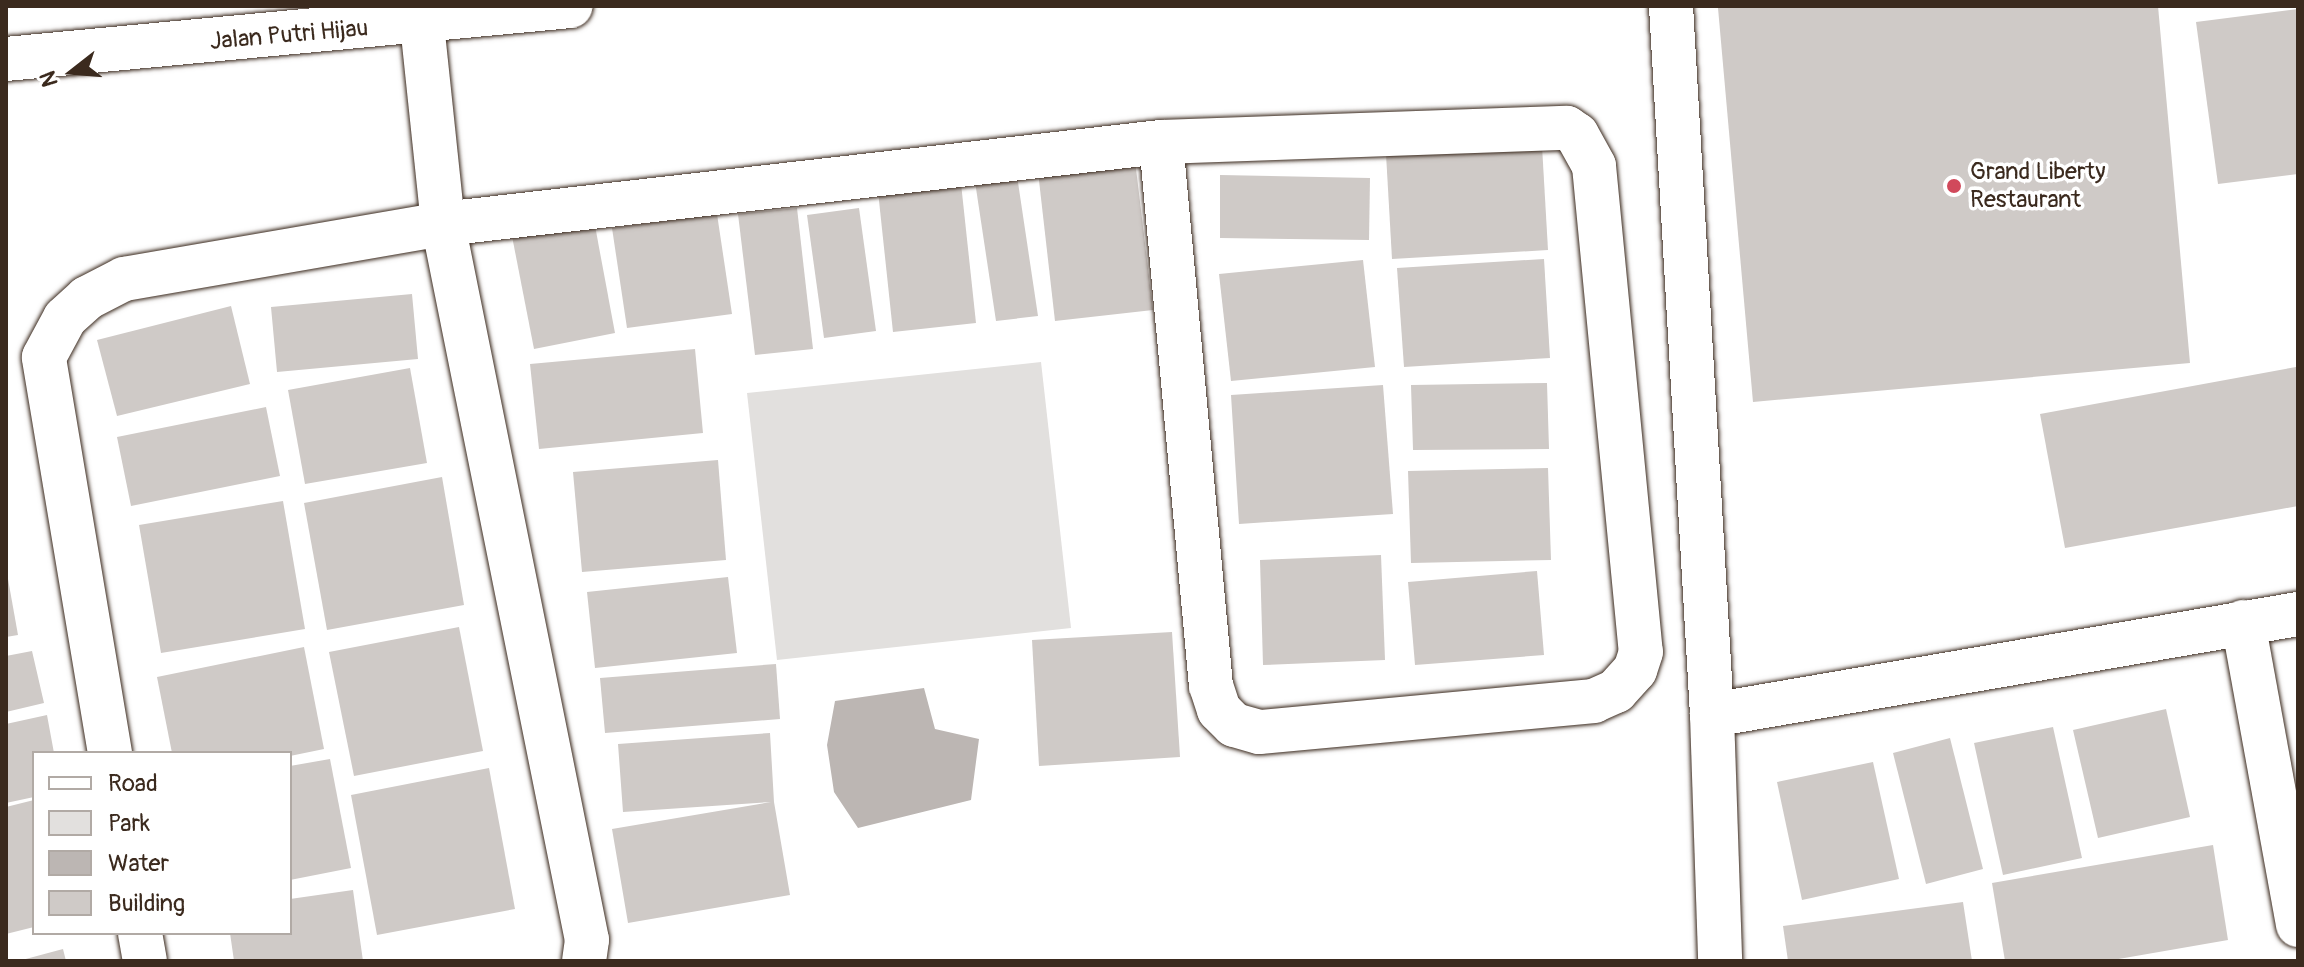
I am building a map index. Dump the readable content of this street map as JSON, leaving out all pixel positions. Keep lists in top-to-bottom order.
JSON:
{
  "streets": {
    "street": ["Jalan Putri Hijau"]
  },
  "places": ["Grand Liberty Restaurant"],
  "legend": [
    "Road",
    "Park",
    "Water",
    "Building"
  ],
  "north": "left"
}
